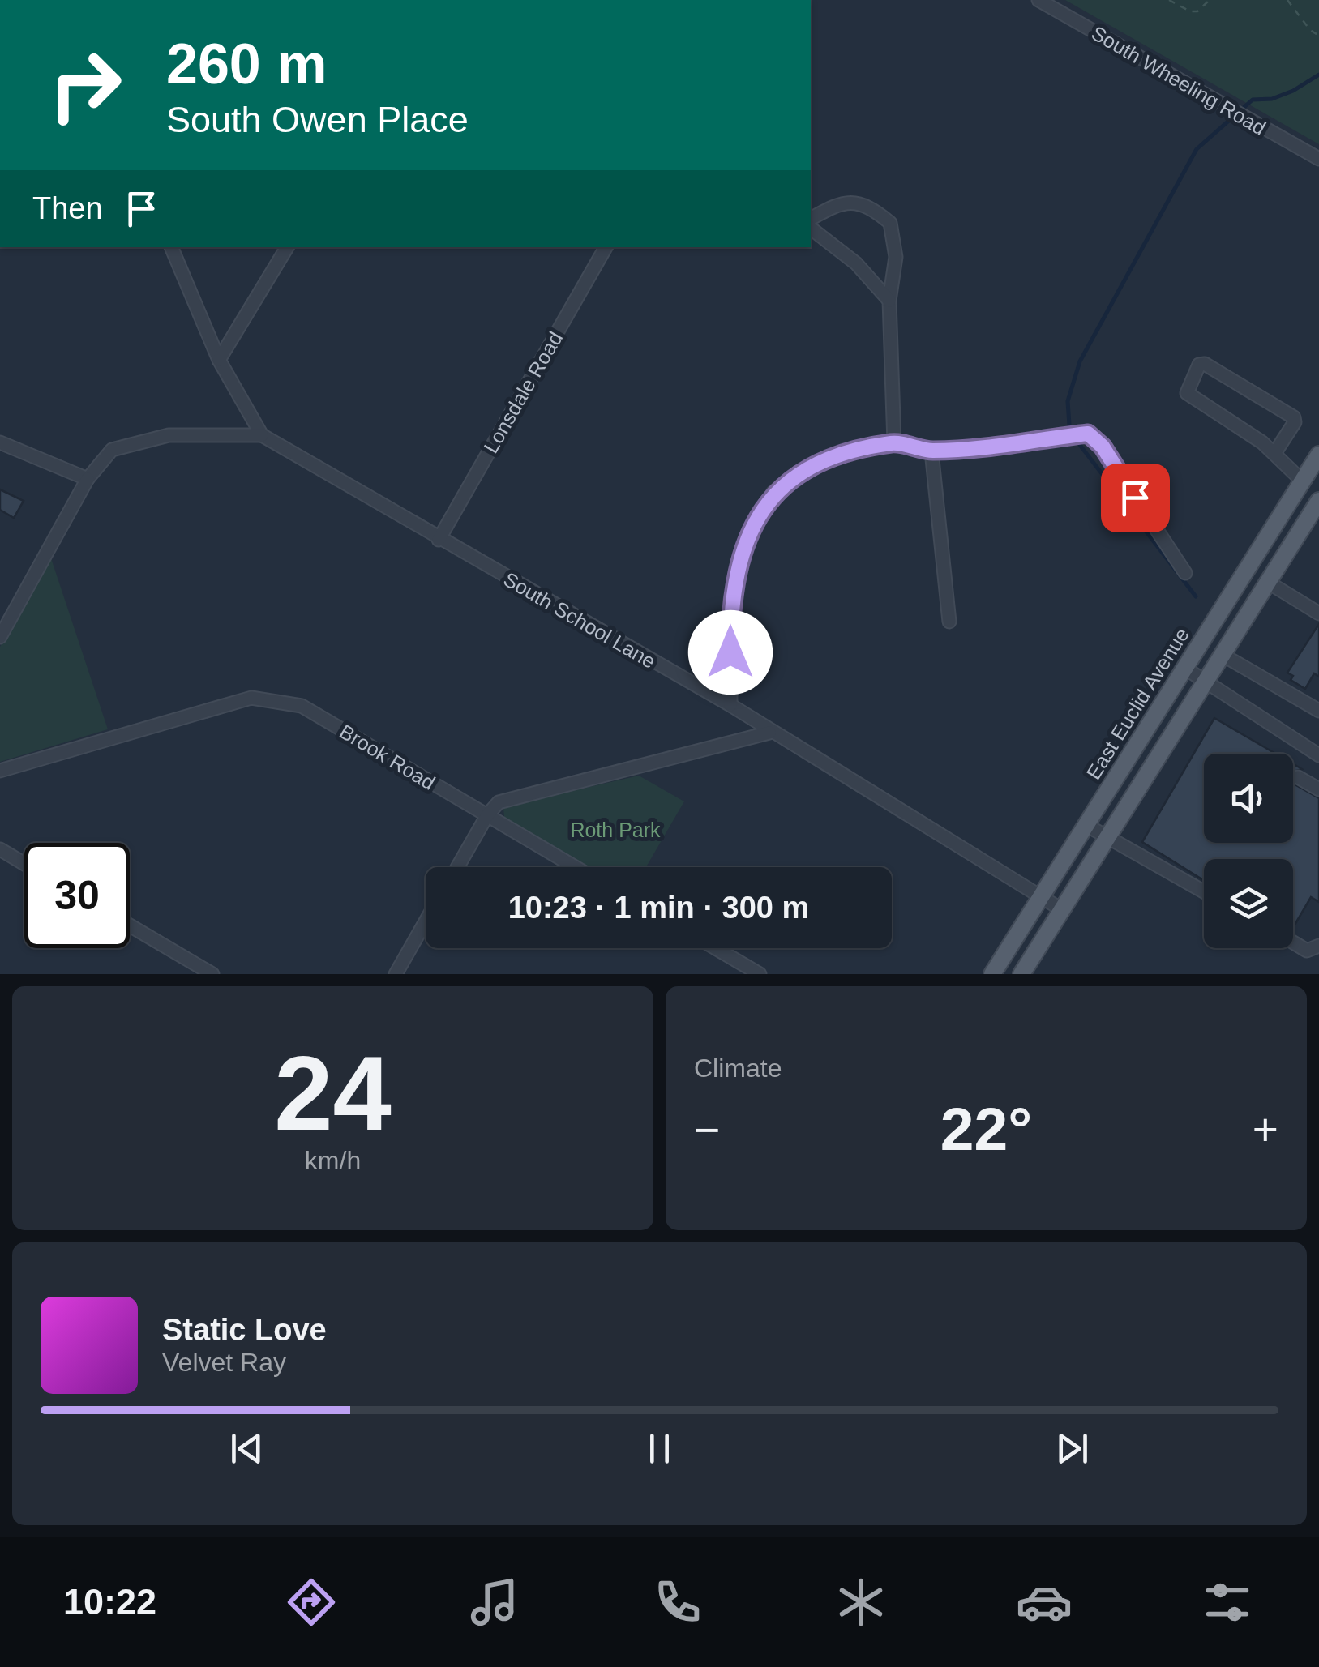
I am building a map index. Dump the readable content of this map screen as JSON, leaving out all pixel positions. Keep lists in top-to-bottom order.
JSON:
{
  "streets": {
    "main road": ["East Euclid Avenue"],
    "street": [
      "South Wheeling Road",
      "Lonsdale Road",
      "South School Lane",
      "Brook Road"
    ]
  },
  "crossings": [
    ["Lonsdale Road", "South School Lane"],
    ["South School Lane", "East Euclid Avenue"]
  ],
  "parks": ["Roth Park"],
  "page": {
    "turn": ["260 m", "South Owen Place"],
    "then": "Then",
    "limit": "30",
    "trip": "10:23 · 1 min · 300 m",
    "tile": [
      ["24", "km/h"],
      "Climate"
    ],
    "heat": ["−", "22°", "+"],
    "song": ["Static Love", "Velvet Ray"],
    "tabs": "10:22"
  }
}
